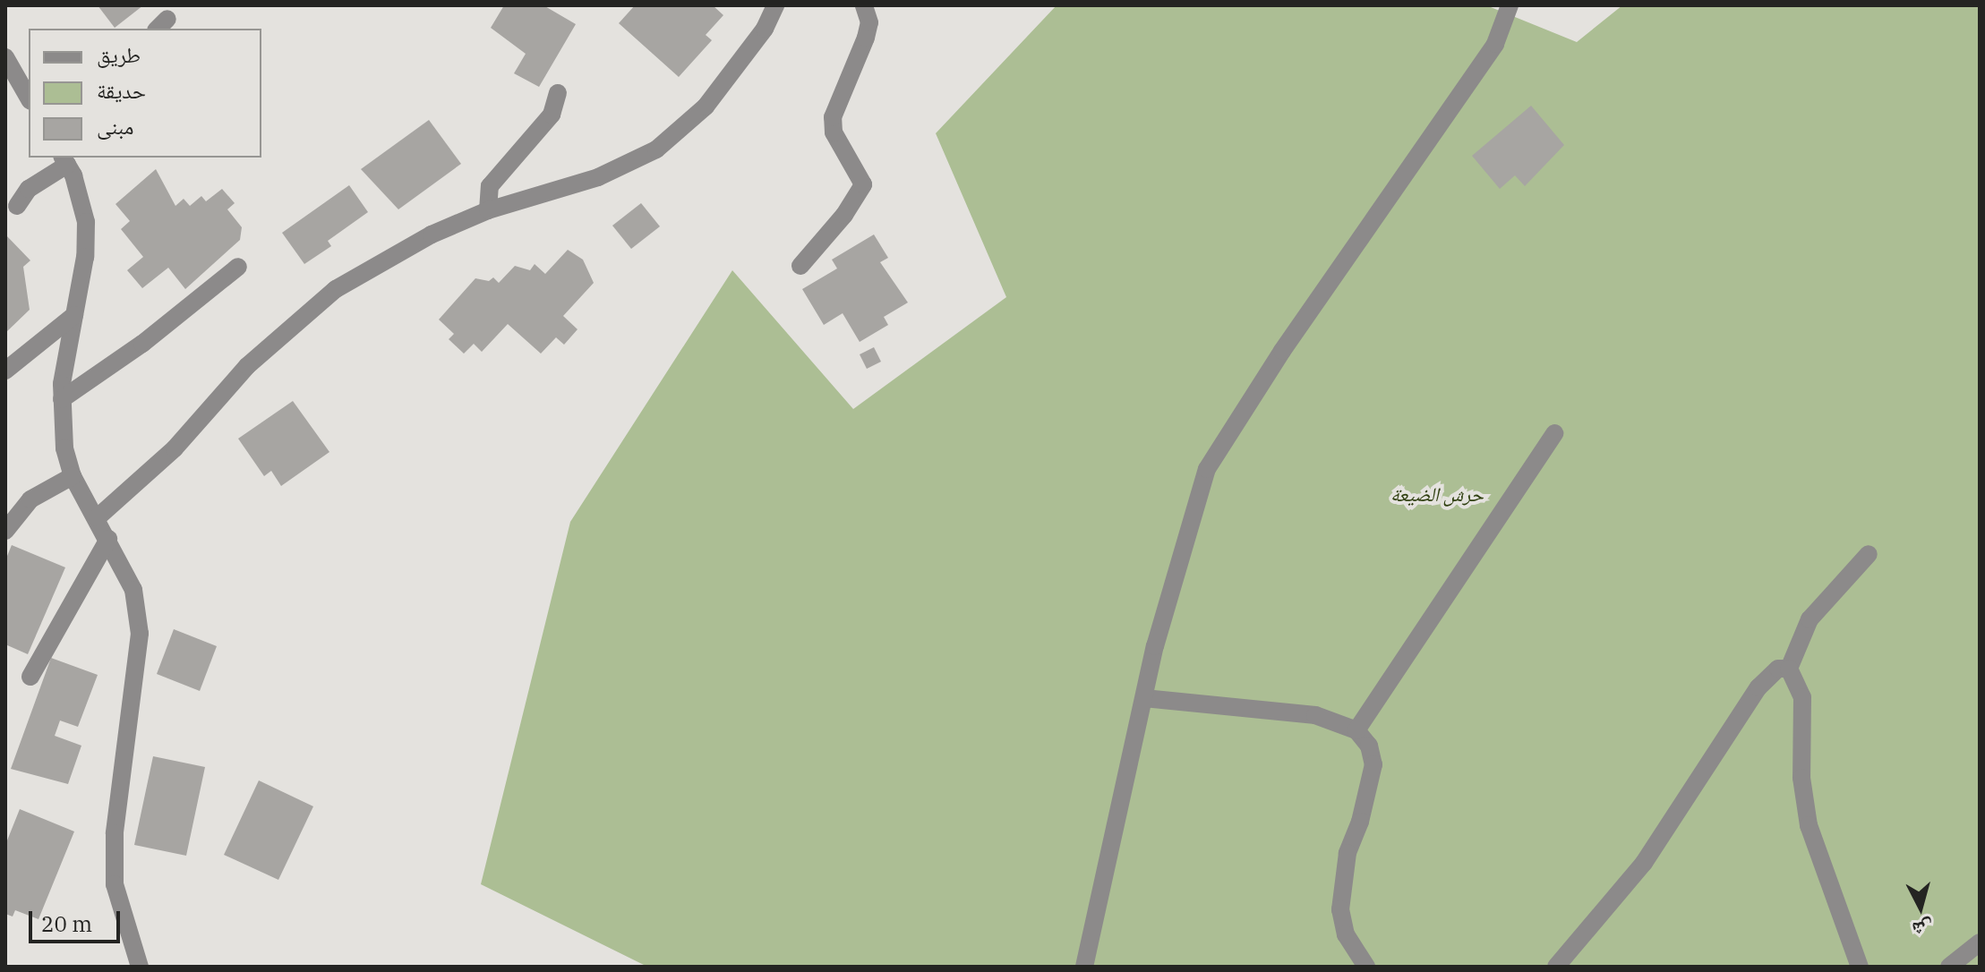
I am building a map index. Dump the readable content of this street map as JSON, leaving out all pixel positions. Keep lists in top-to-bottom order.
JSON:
{
  "parks": ["حرش الضيعة"],
  "legend": ["طريق", "حديقة", "مبنى"],
  "scale_bar": "20 m",
  "north": "bottom"
}
